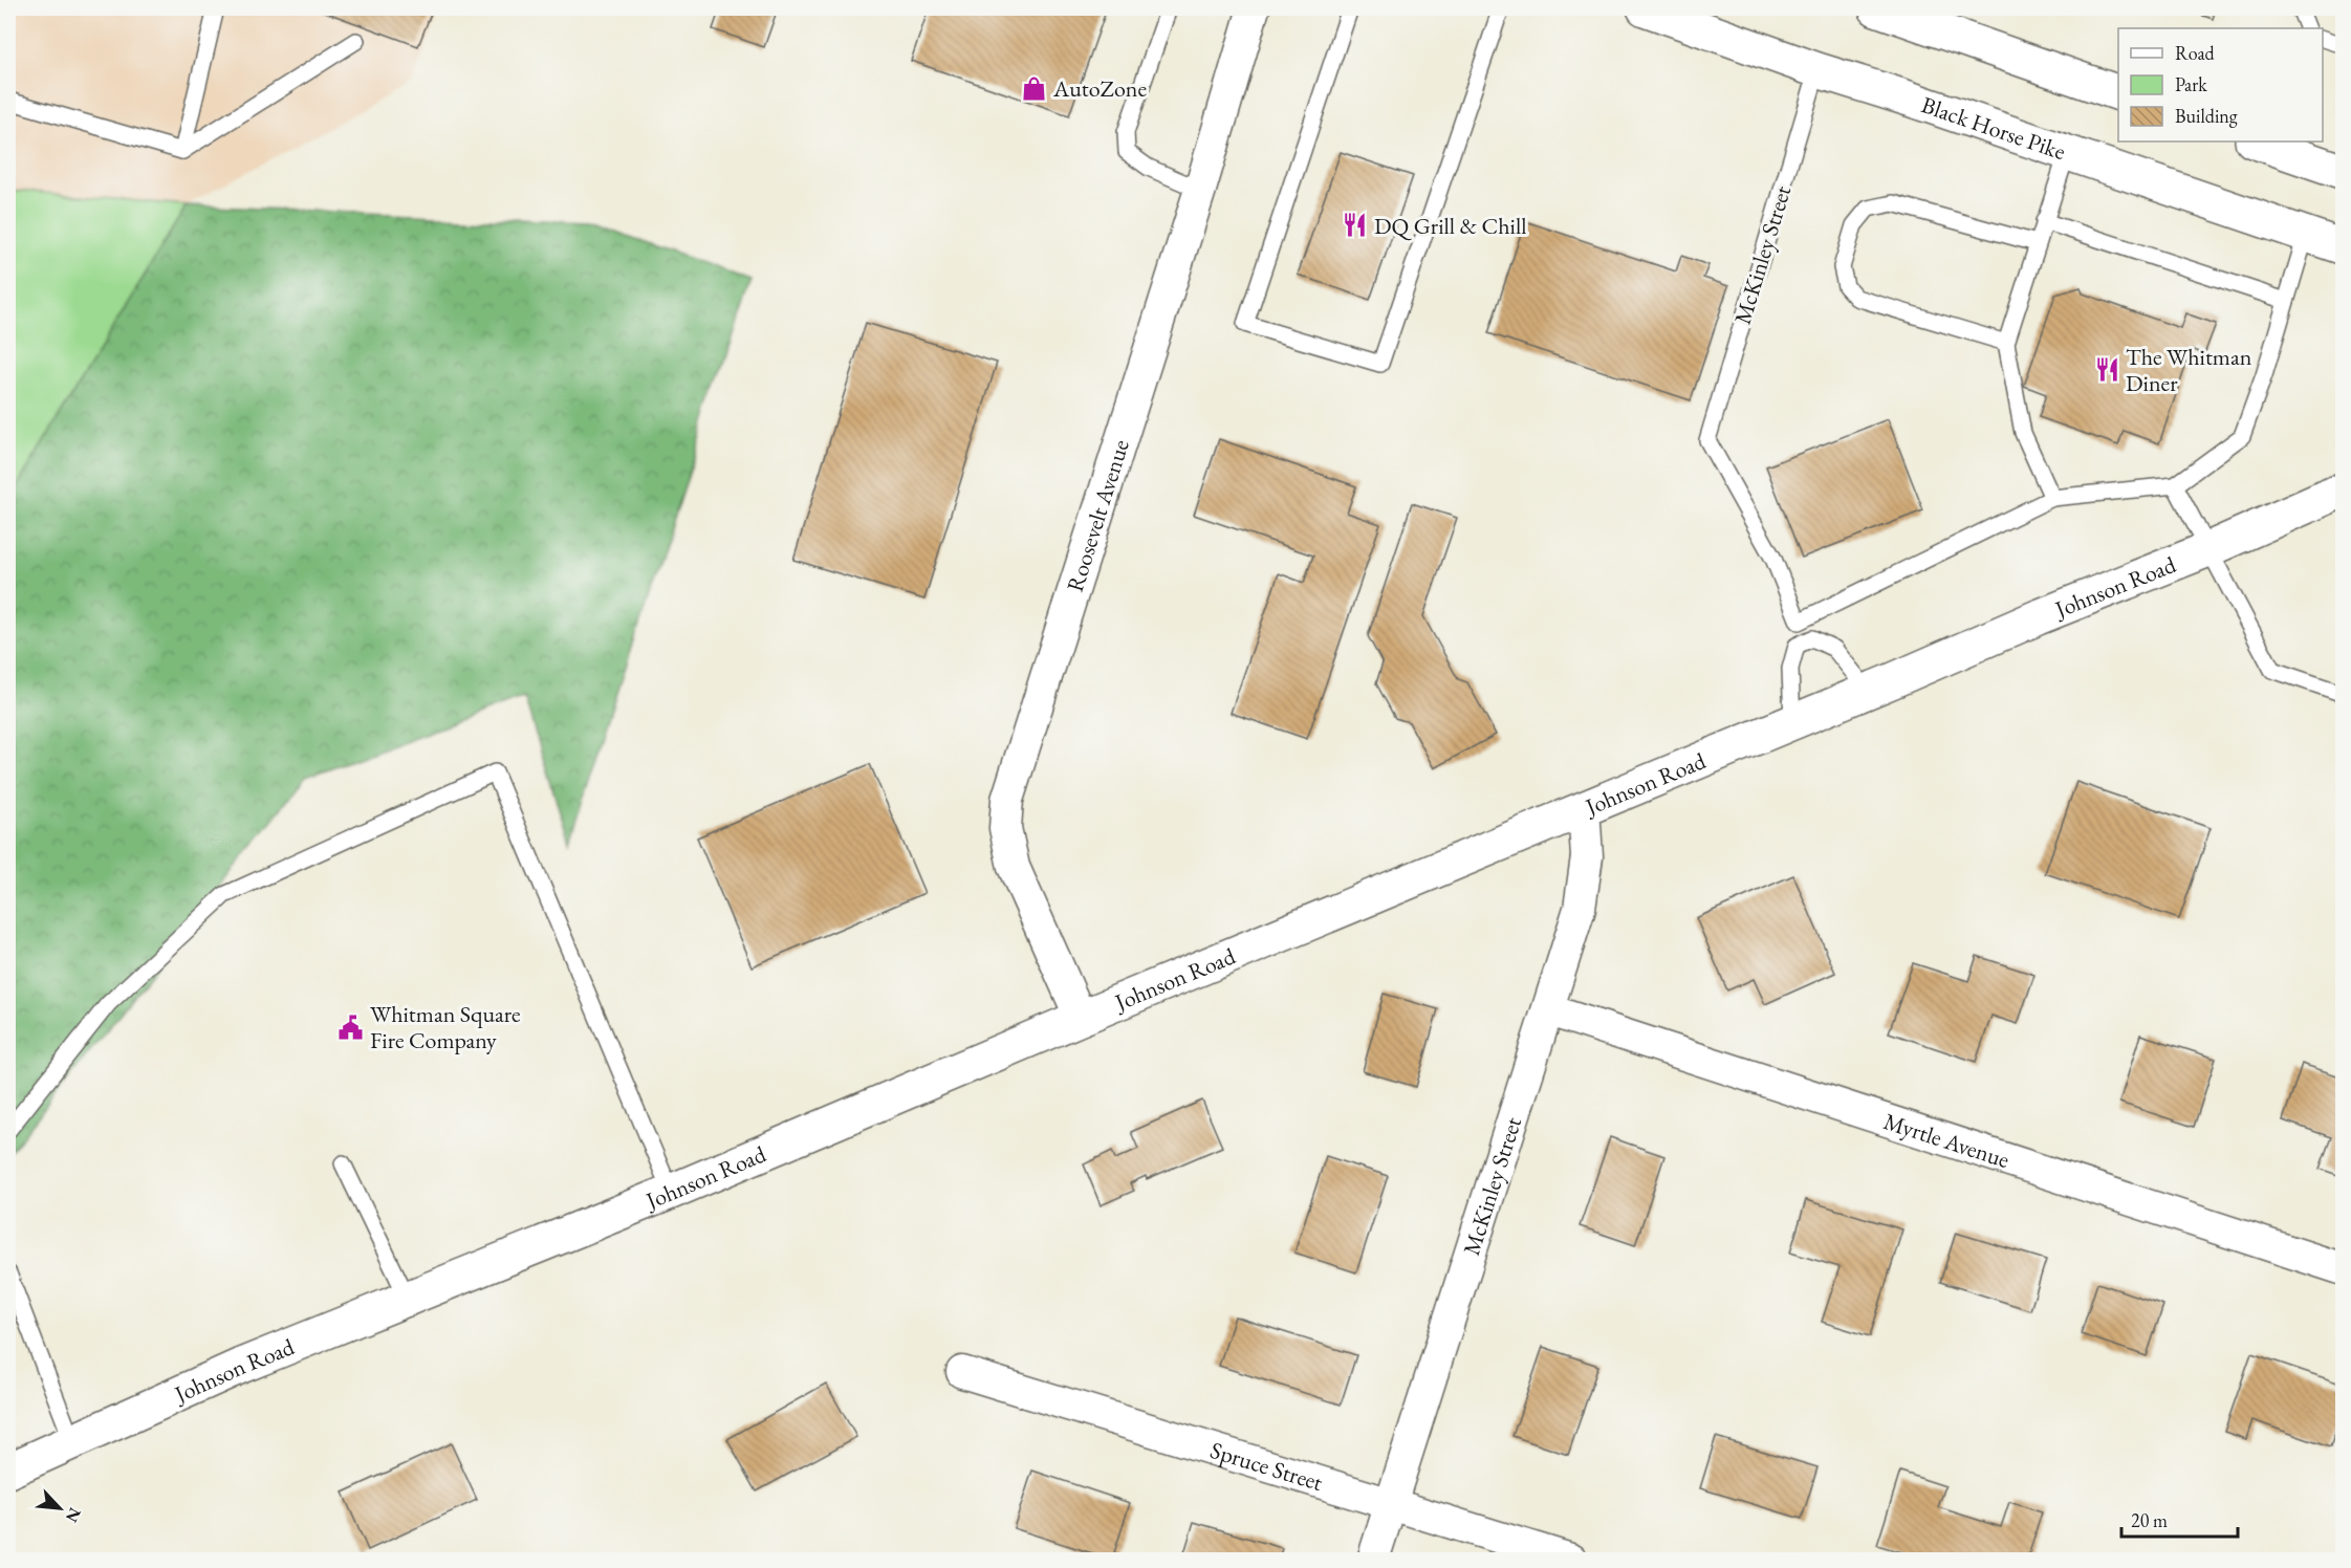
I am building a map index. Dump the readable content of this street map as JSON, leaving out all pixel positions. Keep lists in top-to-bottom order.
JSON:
{
  "streets": {
    "main road": ["Black Horse Pike", "Johnson Road"],
    "street": [
      "McKinley Street",
      "Roosevelt Avenue",
      "Myrtle Avenue",
      "Spruce Street"
    ]
  },
  "crossings": [
    ["Black Horse Pike", "McKinley Street"],
    ["McKinley Street", "Johnson Road"],
    ["McKinley Street", "Myrtle Avenue"],
    ["McKinley Street", "Spruce Street"],
    ["Roosevelt Avenue", "Johnson Road"]
  ],
  "places": {
    "shop": ["AutoZone"],
    "restaurant": ["DQ Grill & Chill", "The Whitman Diner"],
    "public building": ["Whitman Square Fire Company"]
  },
  "legend": ["Road", "Park", "Building"],
  "scale_bar": "20 m",
  "north": "bottom right"
}
